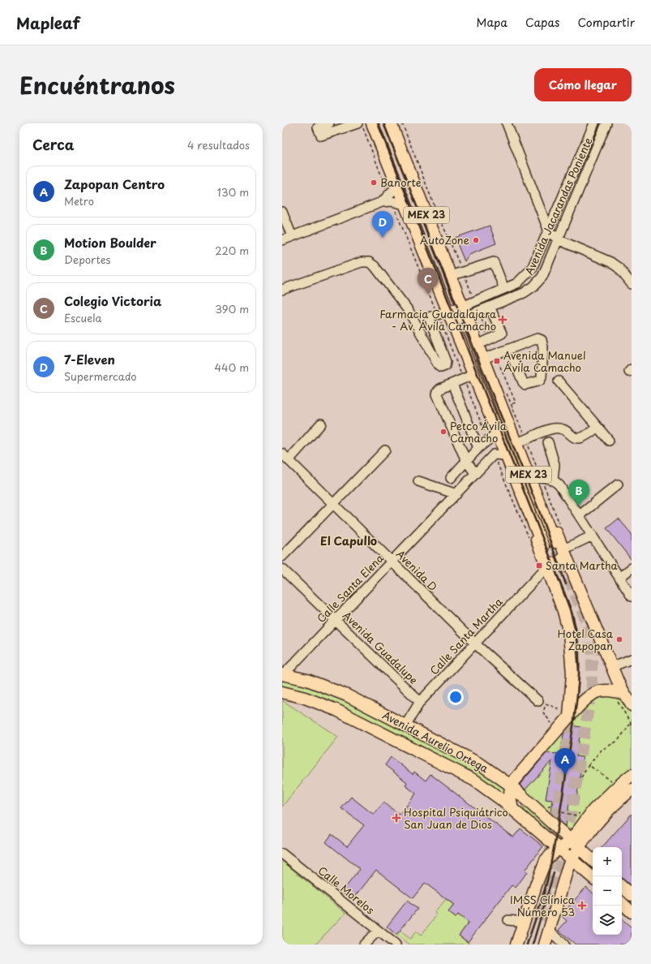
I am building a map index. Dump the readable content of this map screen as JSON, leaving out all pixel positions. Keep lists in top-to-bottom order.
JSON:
{
  "streets": {
    "main road": ["MEX 23", "Avenida Aurelio Ortega"],
    "street": [
      "Avenida Jacarandas Poniente",
      "Avenida D",
      "Calle Santa Elena",
      "Calle Santa Martha",
      "Avenida Guadalupe",
      "Calle Morelos"
    ]
  },
  "crossings": [
    ["Avenida Jacarandas Poniente", "MEX 23"],
    ["Avenida D", "Calle Santa Elena"],
    ["Avenida D", "Calle Santa Martha"],
    ["Calle Santa Elena", "Avenida Guadalupe"],
    ["Calle Santa Elena", "Avenida Aurelio Ortega"],
    ["Calle Santa Martha", "Avenida Guadalupe"],
    ["Calle Santa Martha", "Avenida Aurelio Ortega"]
  ],
  "districts": ["El Capullo"],
  "places": {
    "other": [
      "Banorte",
      "AutoZone",
      "Petco Ávila Camacho",
      "Hotel Casa Zapopan"
    ],
    "health": ["Farmacia Guadalajara - Av. Ávila Camacho", "Hospital Psiquiátrico San Juan de Dios", "IMSS Clínica Número 53"],
    "transit": ["Avenida Manuel Ávila Camacho", "Santa Martha"]
  },
  "page": {
    "header": "Mapleaf",
    "nav": ["Mapa", "Capas", "Compartir"],
    "title": "Encuéntranos",
    "buttons": "Cómo llegar",
    "heading": ["Cerca", "4 resultados"],
    "list": [
      {
        "mark": "A",
        "name": "Zapopan Centro",
        "note": "Metro",
        "value": "130 m"
      },
      {
        "mark": "B",
        "name": "Motion Boulder",
        "note": "Deportes",
        "value": "220 m"
      },
      {
        "mark": "C",
        "name": "Colegio Victoria",
        "note": "Escuela",
        "value": "390 m"
      },
      {
        "mark": "D",
        "name": "7-Eleven",
        "note": "Supermercado",
        "value": "440 m"
      }
    ],
    "pins": [
      "D",
      "C",
      "B",
      "A"
    ],
    "map_buttons": ["+", "−"]
  }
}
